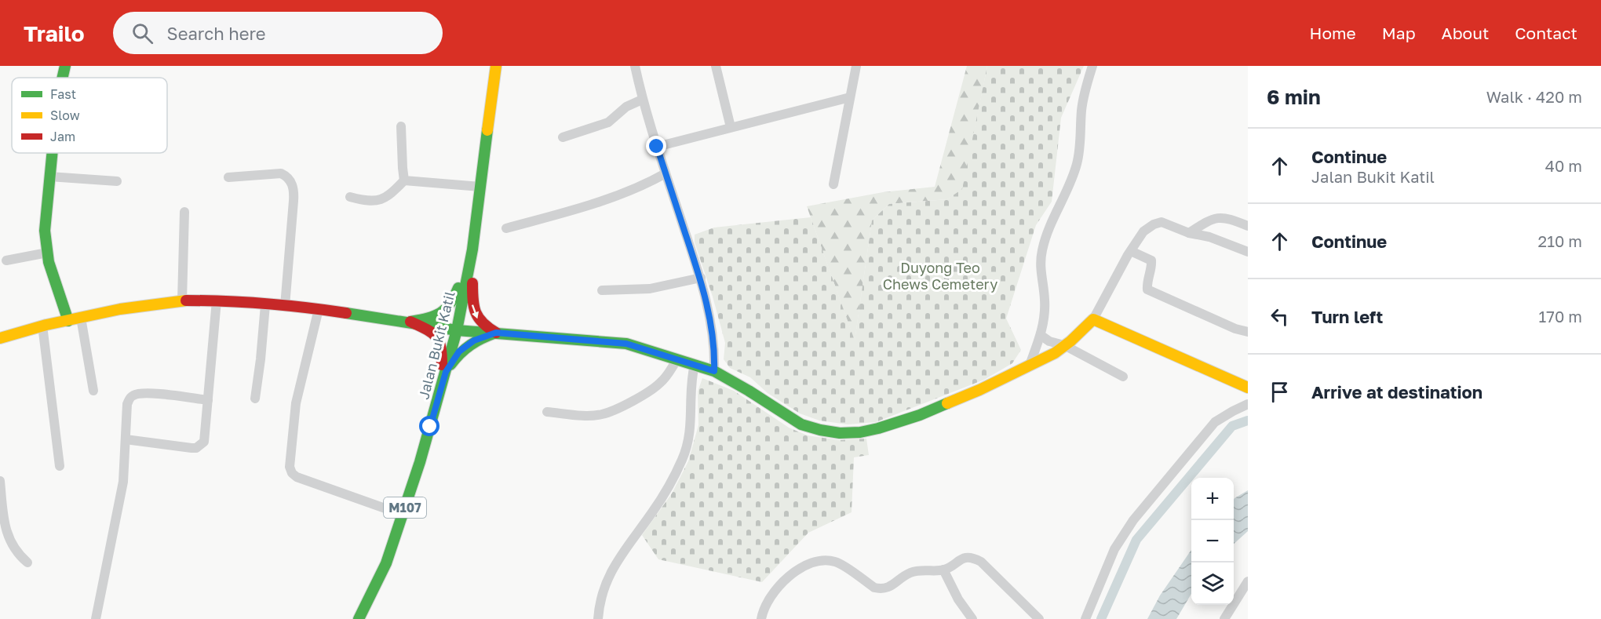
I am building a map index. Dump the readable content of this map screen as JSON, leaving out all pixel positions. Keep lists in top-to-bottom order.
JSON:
{
  "streets": {
    "street": ["Jalan Bukit Katil", "M107"]
  },
  "parks": ["Duyong Teo Chews Cemetery"],
  "legend": ["Fast", "Slow", "Jam"],
  "page": {
    "header": "Trailo",
    "search": "Search here",
    "nav": [
      "Home",
      "Map",
      "About",
      "Contact"
    ],
    "heading": ["6 min", "Walk · 420 m"],
    "list": [
      ["Continue", "Jalan Bukit Katil", "40 m"],
      ["Continue", "210 m"],
      ["Turn left", "170 m"],
      "Arrive at destination"
    ],
    "map_buttons": ["+", "−"]
  }
}
